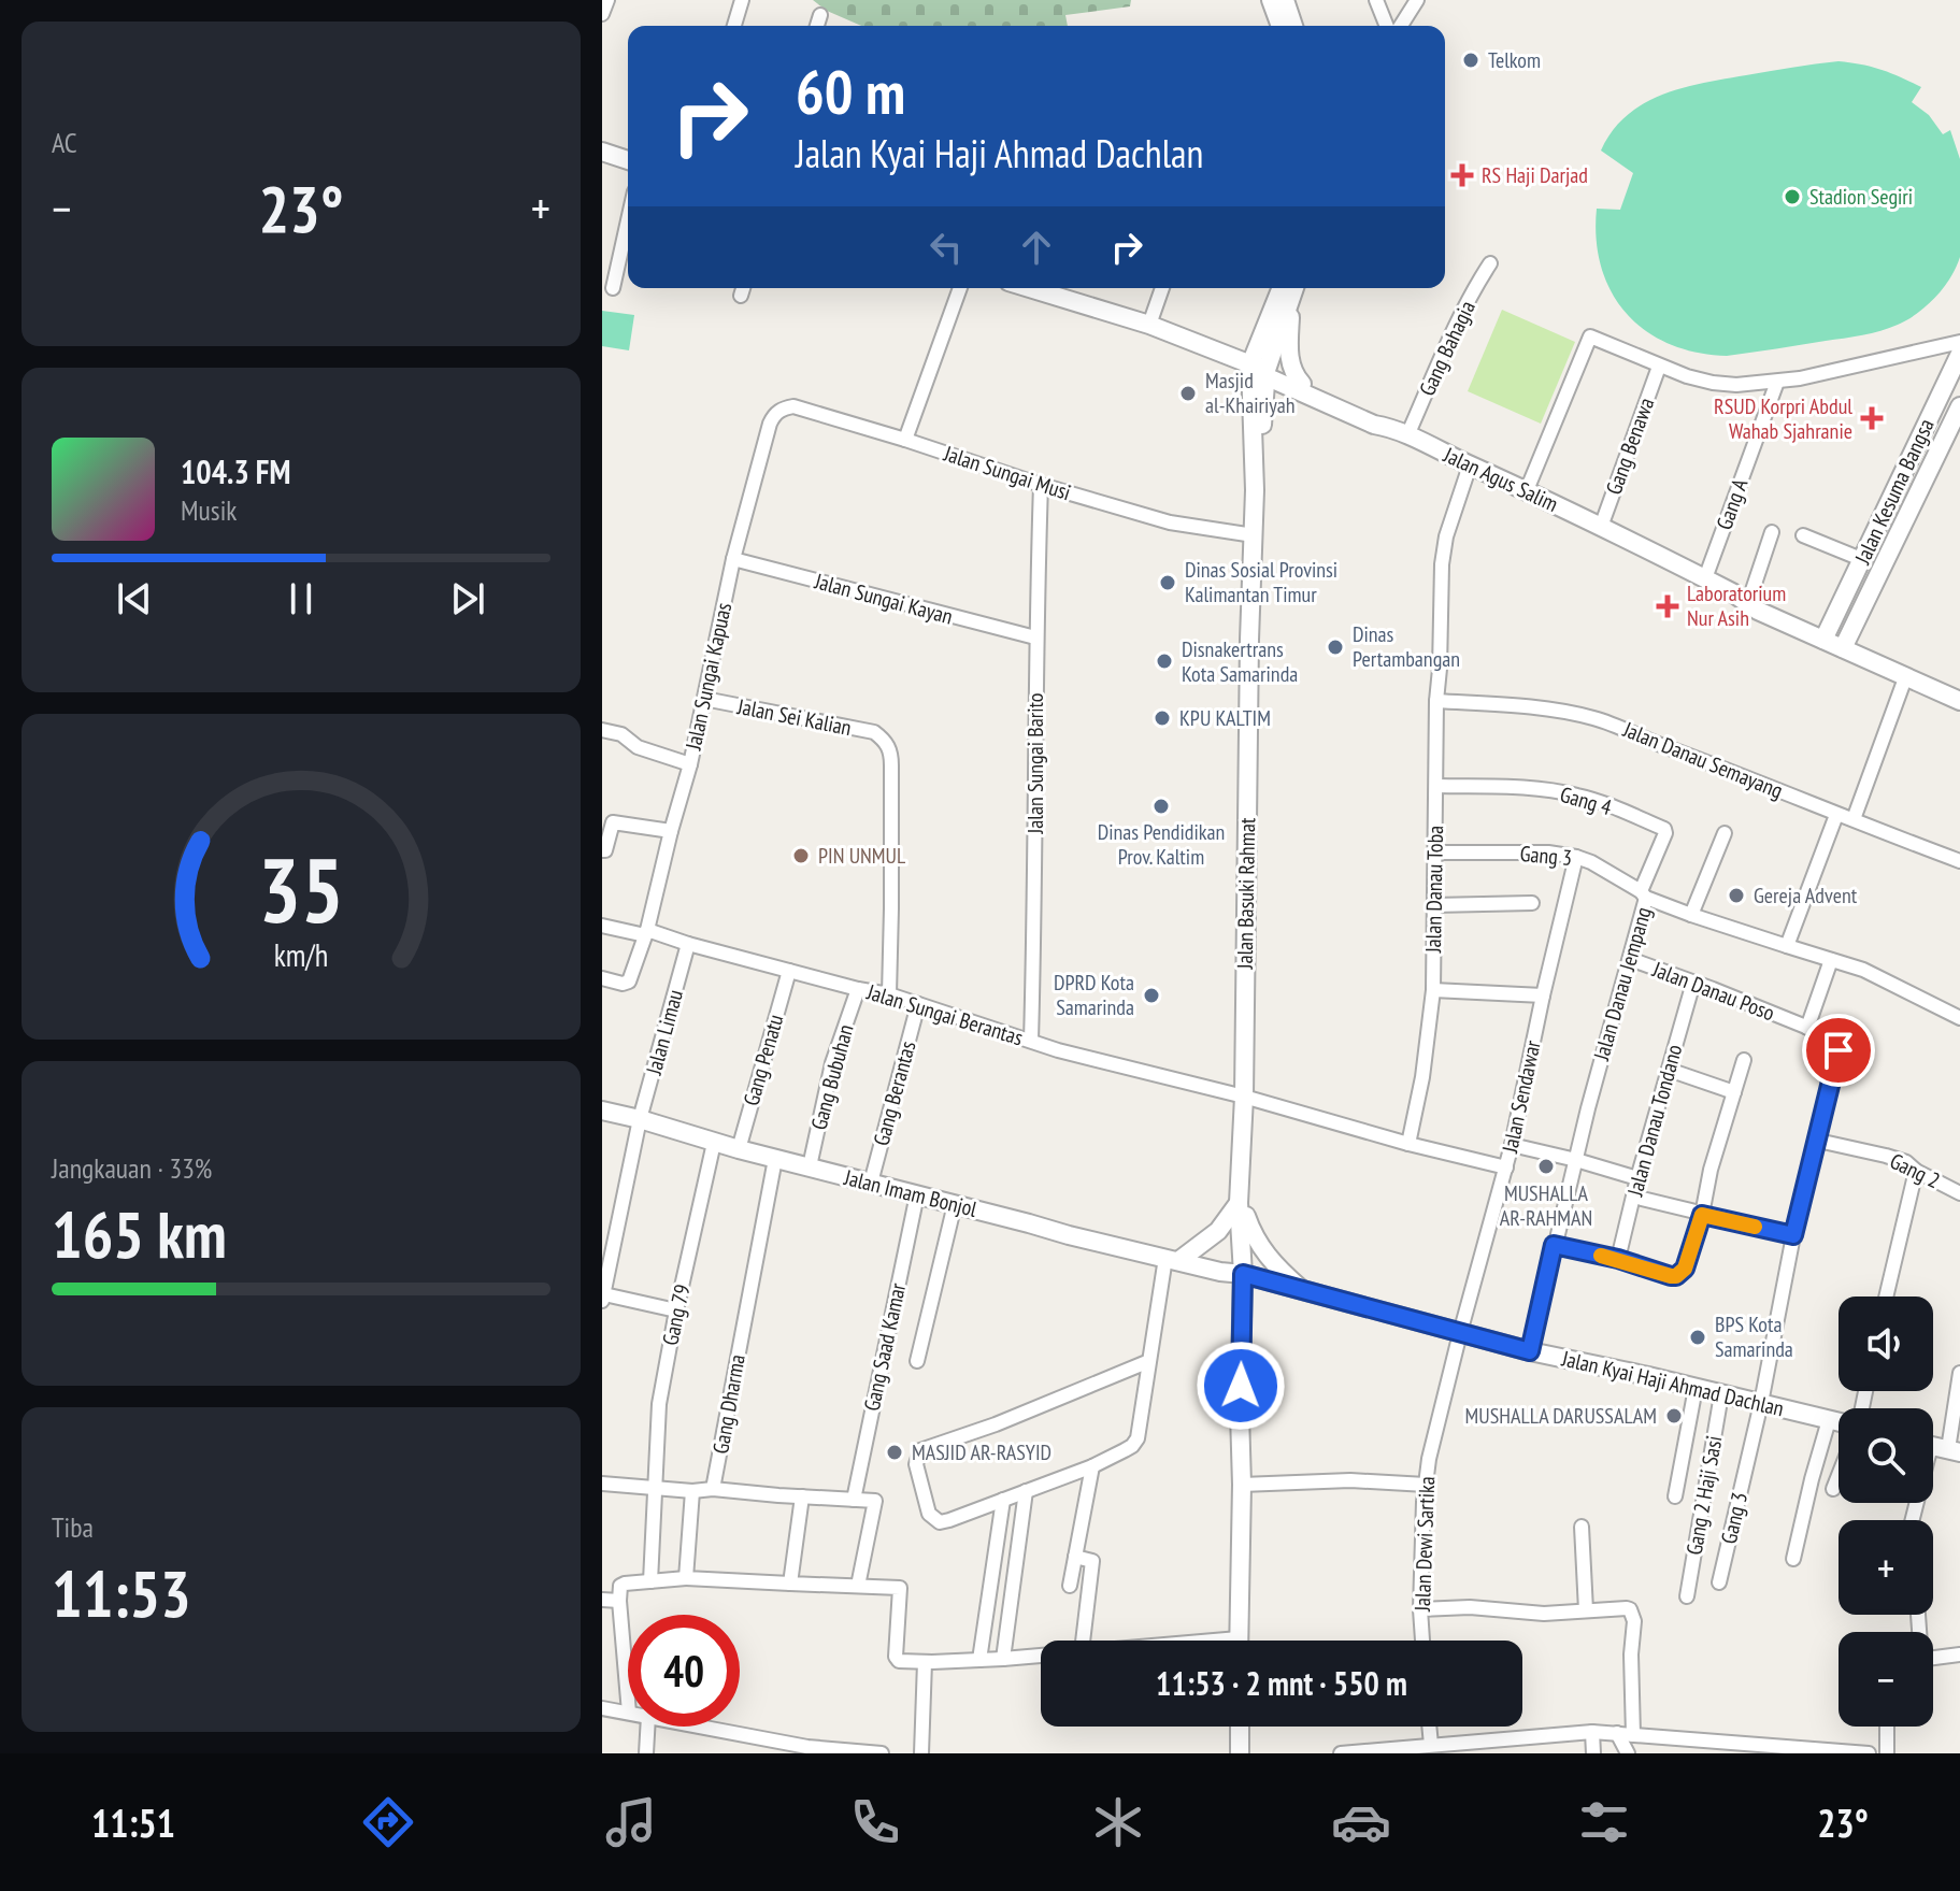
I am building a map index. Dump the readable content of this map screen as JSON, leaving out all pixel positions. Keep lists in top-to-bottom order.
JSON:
{
  "streets": {
    "street": [
      "Gang Bahagia",
      "Gang Benawa",
      "Jalan Sungai Musi",
      "Jalan Agus Salim",
      "Jalan Kesuma Bangsa",
      "Gang A",
      "Jalan Sungai Kayan",
      "Jalan Sungai Kapuas",
      "Jalan Sei Kalian",
      "Jalan Danau Semayang",
      "Jalan Sungai Barito",
      "Gang 4",
      "Gang 3",
      "Jalan Danau Toba",
      "Jalan Basuki Rahmat",
      "Jalan Danau Jempang",
      "Jalan Danau Poso",
      "Jalan Sungai Berantas",
      "Jalan Limau",
      "Gang Penatu",
      "Gang Bubuhan",
      "Gang Berantas",
      "Jalan Sendawar",
      "Jalan Danau Tondano",
      "Gang 2",
      "Jalan Imam Bonjol",
      "Gang 79",
      "Gang Saad Kamar",
      "Jalan Kyai Haji Ahmad Dachlan",
      "Gang Dharma",
      "Gang 2 Haji Sasi",
      "Jalan Dewi Sartika"
    ]
  },
  "crossings": [
    ["Gang Bahagia", "Jalan Agus Salim"],
    ["Gang Benawa", "Jalan Agus Salim"],
    ["Jalan Sungai Musi", "Jalan Sungai Kapuas"],
    ["Jalan Sungai Musi", "Jalan Sungai Barito"],
    ["Jalan Sungai Musi", "Jalan Basuki Rahmat"],
    ["Jalan Agus Salim", "Jalan Kesuma Bangsa"],
    ["Jalan Agus Salim", "Gang A"],
    ["Jalan Agus Salim", "Jalan Danau Toba"],
    ["Jalan Agus Salim", "Jalan Basuki Rahmat"],
    ["Jalan Sungai Kayan", "Jalan Sungai Kapuas"],
    ["Jalan Sungai Kayan", "Jalan Sungai Barito"],
    ["Jalan Sungai Kapuas", "Jalan Sei Kalian"],
    ["Jalan Sungai Kapuas", "Jalan Sungai Berantas"],
    ["Jalan Sei Kalian", "Jalan Sungai Berantas"],
    ["Jalan Danau Semayang", "Jalan Danau Toba"],
    ["Jalan Sungai Barito", "Jalan Sungai Berantas"],
    ["Gang 4", "Gang 3"],
    ["Gang 4", "Jalan Danau Toba"],
    ["Gang 4", "Jalan Danau Jempang"],
    ["Gang 3", "Jalan Danau Toba"],
    ["Gang 3", "Jalan Danau Jempang"],
    ["Gang 3", "Jalan Danau Poso"],
    ["Gang 3", "Jalan Sendawar"],
    ["Gang 3", "Jalan Kyai Haji Ahmad Dachlan"],
    ["Jalan Basuki Rahmat", "Jalan Sungai Berantas"],
    ["Jalan Basuki Rahmat", "Jalan Imam Bonjol"],
    ["Jalan Basuki Rahmat", "Jalan Kyai Haji Ahmad Dachlan"],
    ["Jalan Danau Jempang", "Jalan Danau Poso"],
    ["Jalan Danau Jempang", "Jalan Kyai Haji Ahmad Dachlan"],
    ["Jalan Danau Poso", "Jalan Danau Tondano"],
    ["Jalan Danau Poso", "Gang 2"],
    ["Jalan Danau Poso", "Jalan Kyai Haji Ahmad Dachlan"],
    ["Jalan Sungai Berantas", "Jalan Limau"],
    ["Jalan Sungai Berantas", "Gang Penatu"],
    ["Jalan Sungai Berantas", "Gang Bubuhan"],
    ["Jalan Sungai Berantas", "Gang Berantas"],
    ["Jalan Limau", "Jalan Imam Bonjol"],
    ["Gang Penatu", "Jalan Imam Bonjol"],
    ["Gang Bubuhan", "Jalan Imam Bonjol"],
    ["Gang Berantas", "Jalan Imam Bonjol"],
    ["Jalan Sendawar", "Jalan Kyai Haji Ahmad Dachlan"],
    ["Jalan Sendawar", "Jalan Dewi Sartika"],
    ["Jalan Imam Bonjol", "Gang 79"],
    ["Jalan Imam Bonjol", "Gang Saad Kamar"],
    ["Jalan Imam Bonjol", "Jalan Kyai Haji Ahmad Dachlan"],
    ["Jalan Imam Bonjol", "Gang Dharma"],
    ["Jalan Kyai Haji Ahmad Dachlan", "Gang 2 Haji Sasi"],
    ["Jalan Kyai Haji Ahmad Dachlan", "Jalan Dewi Sartika"]
  ],
  "places": {
    "other": [
      "Telkom",
      "Stadion Segiri",
      "Masjid al-Khairiyah",
      "Dinas Sosial Provinsi Kalimantan Timur",
      "Dinas Pertambangan",
      "Disnakertrans Kota Samarinda",
      "KPU KALTIM",
      "Dinas Pendidikan Prov. Kaltim",
      "PIN UNMUL",
      "Gereja Advent",
      "DPRD Kota Samarinda",
      "MUSHALLA AR-RAHMAN",
      "BPS Kota Samarinda",
      "MUSHALLA DARUSSALAM",
      "MASJID AR-RASYID"
    ],
    "health": ["RS Haji Darjad", "RSUD Korpri Abdul Wahab Sjahranie", "Laboratorium Nur Asih"]
  },
  "page": {
    "tile": [
      "AC",
      ["Jangkauan · 33%", "165 km"],
      ["Tiba", "11:53"]
    ],
    "turn": ["60 m", "Jalan Kyai Haji Ahmad Dachlan"],
    "heat": ["−", "23°", "+"],
    "song": ["104.3 FM", "Musik"],
    "map_buttons": ["+", "−"],
    "limit": "40",
    "trip": "11:53 · 2 mnt · 550 m",
    "tabs": ["11:51", "23°"],
    "gauge": ["35", "km/h"]
  }
}
